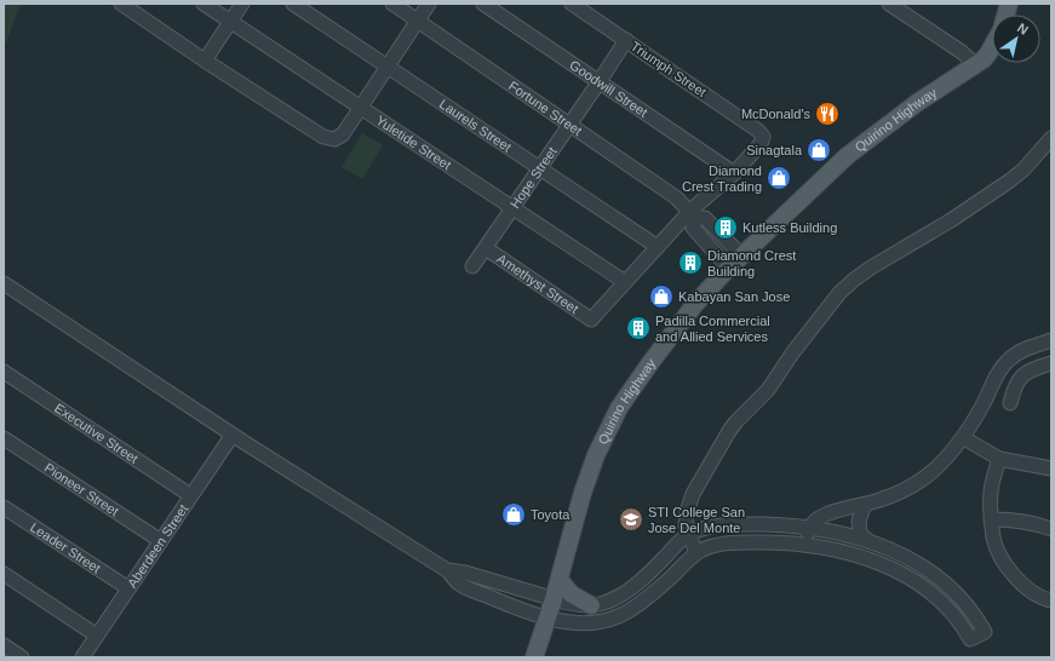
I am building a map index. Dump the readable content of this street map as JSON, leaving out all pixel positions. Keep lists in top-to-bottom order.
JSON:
{
  "streets": {
    "main road": ["Quirino Highway"],
    "street": [
      "Triumph Street",
      "Goodwill Street",
      "Fortune Street",
      "Laurels Street",
      "Yuletide Street",
      "Hope Street",
      "Amethyst Street",
      "Executive Street",
      "Pioneer Street",
      "Aberdeen Street",
      "Leader Street"
    ]
  },
  "crossings": [
    ["Triumph Street", "Goodwill Street"],
    ["Triumph Street", "Hope Street"],
    ["Goodwill Street", "Hope Street"],
    ["Fortune Street", "Quirino Highway"],
    ["Fortune Street", "Hope Street"],
    ["Laurels Street", "Hope Street"],
    ["Yuletide Street", "Hope Street"],
    ["Yuletide Street", "Amethyst Street"],
    ["Hope Street", "Amethyst Street"],
    ["Executive Street", "Aberdeen Street"],
    ["Pioneer Street", "Aberdeen Street"],
    ["Aberdeen Street", "Leader Street"]
  ],
  "places": {
    "restaurant": ["McDonald's"],
    "shop": [
      "Sinagtala",
      "Diamond Crest Trading",
      "Kabayan San Jose",
      "Toyota"
    ],
    "building": ["Kutless Building", "Diamond Crest Building", "Padilla Commercial and Allied Services"],
    "school or university": ["STI College San Jose Del Monte"]
  },
  "north": "top right"
}
